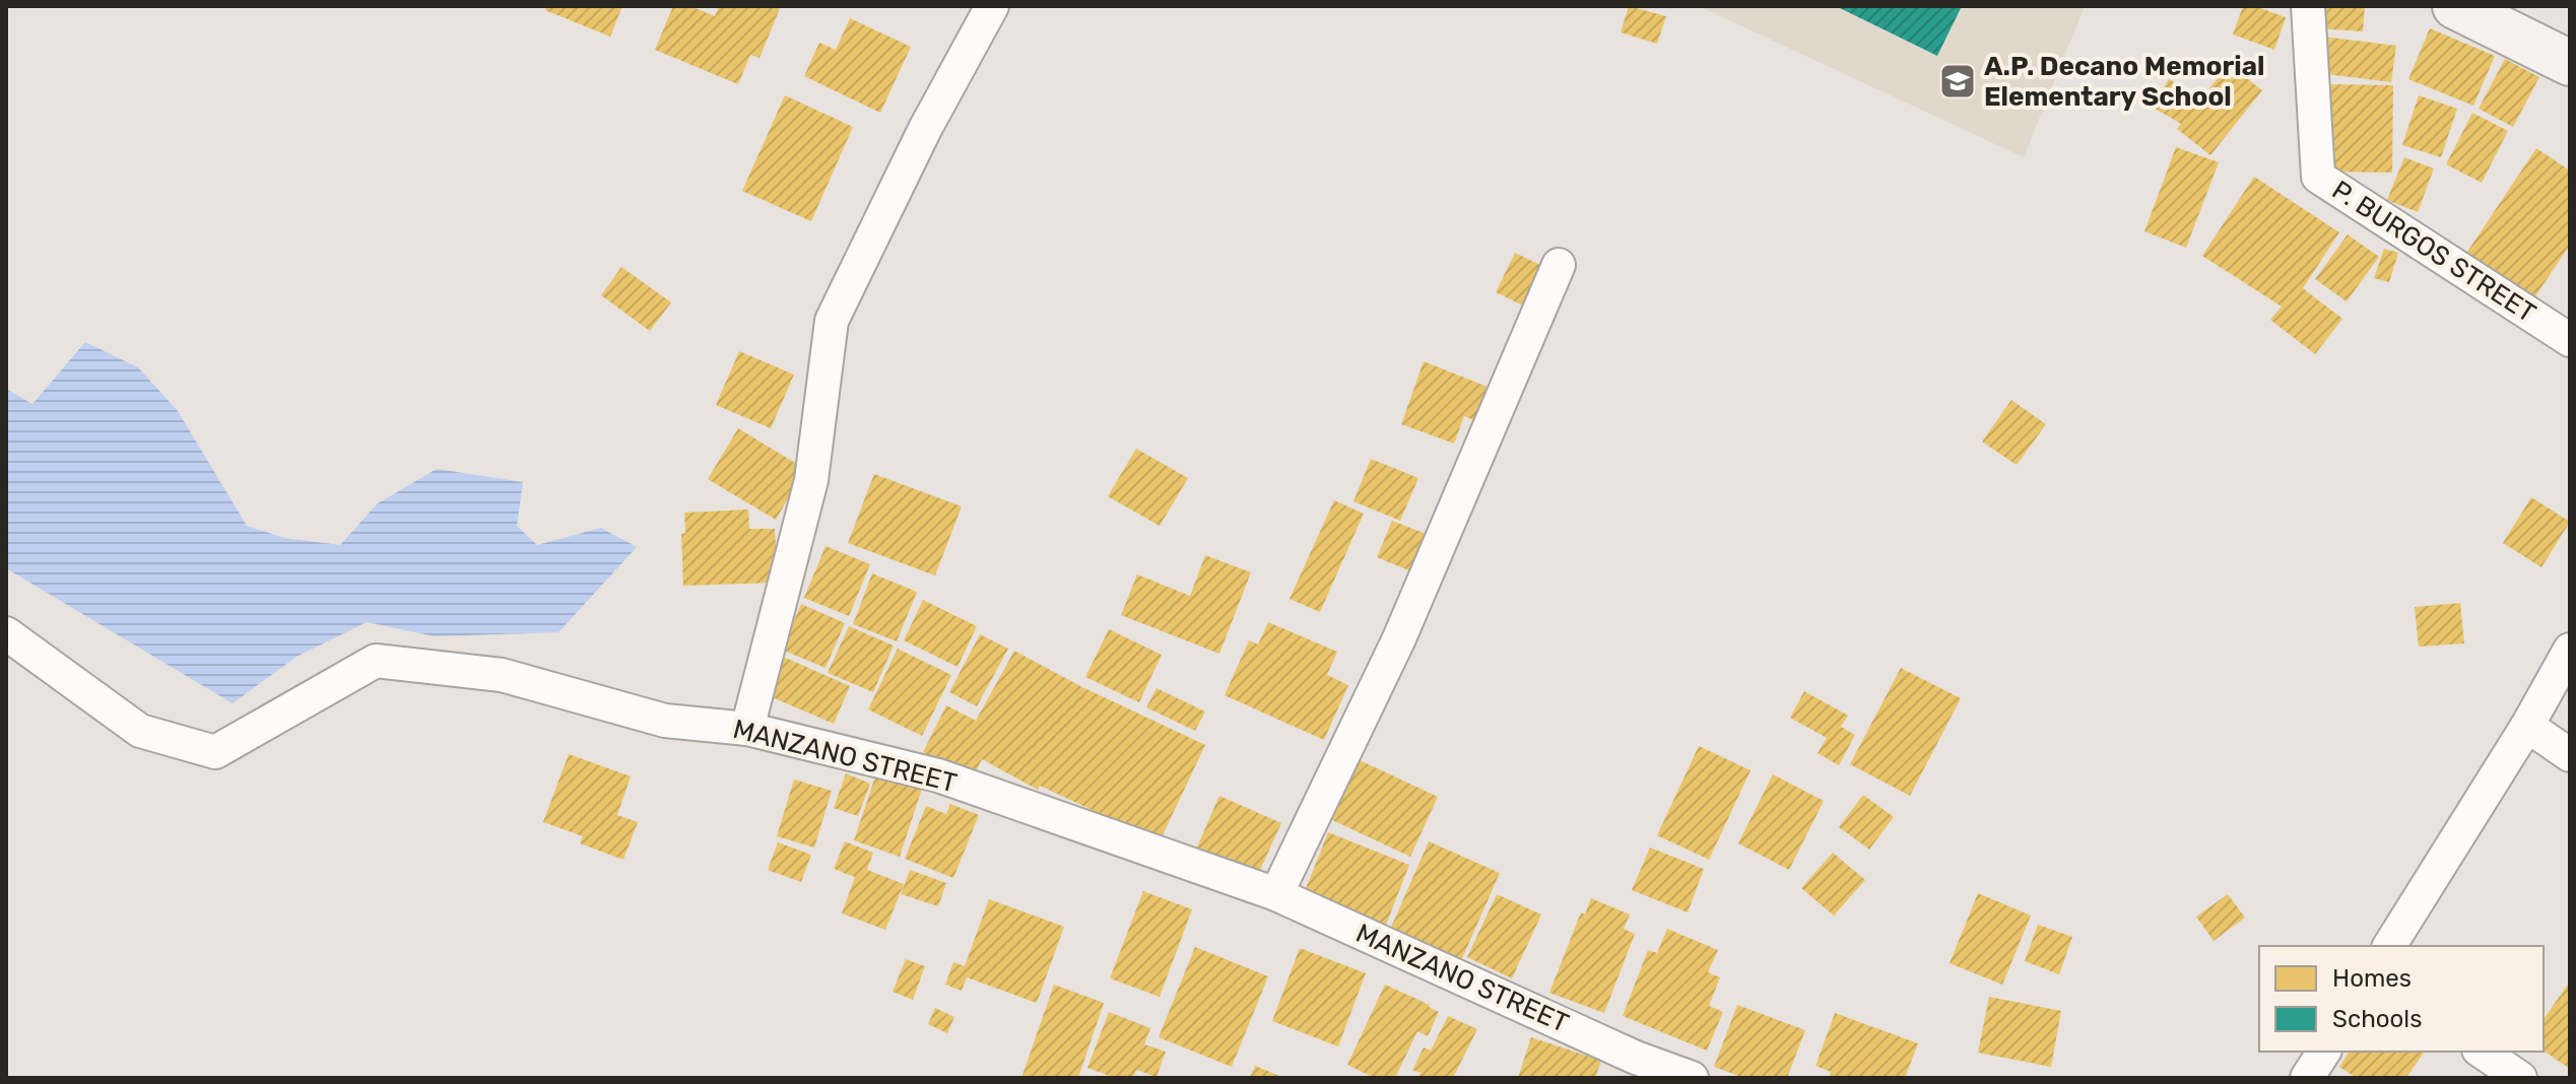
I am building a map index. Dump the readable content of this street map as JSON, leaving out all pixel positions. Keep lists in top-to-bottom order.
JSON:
{
  "streets": {
    "street": ["P. BURGOS STREET", "MANZANO STREET"]
  },
  "places": {
    "school or university": ["A.P. Decano Memorial Elementary School"]
  },
  "legend": ["Homes", "Schools"]
}
